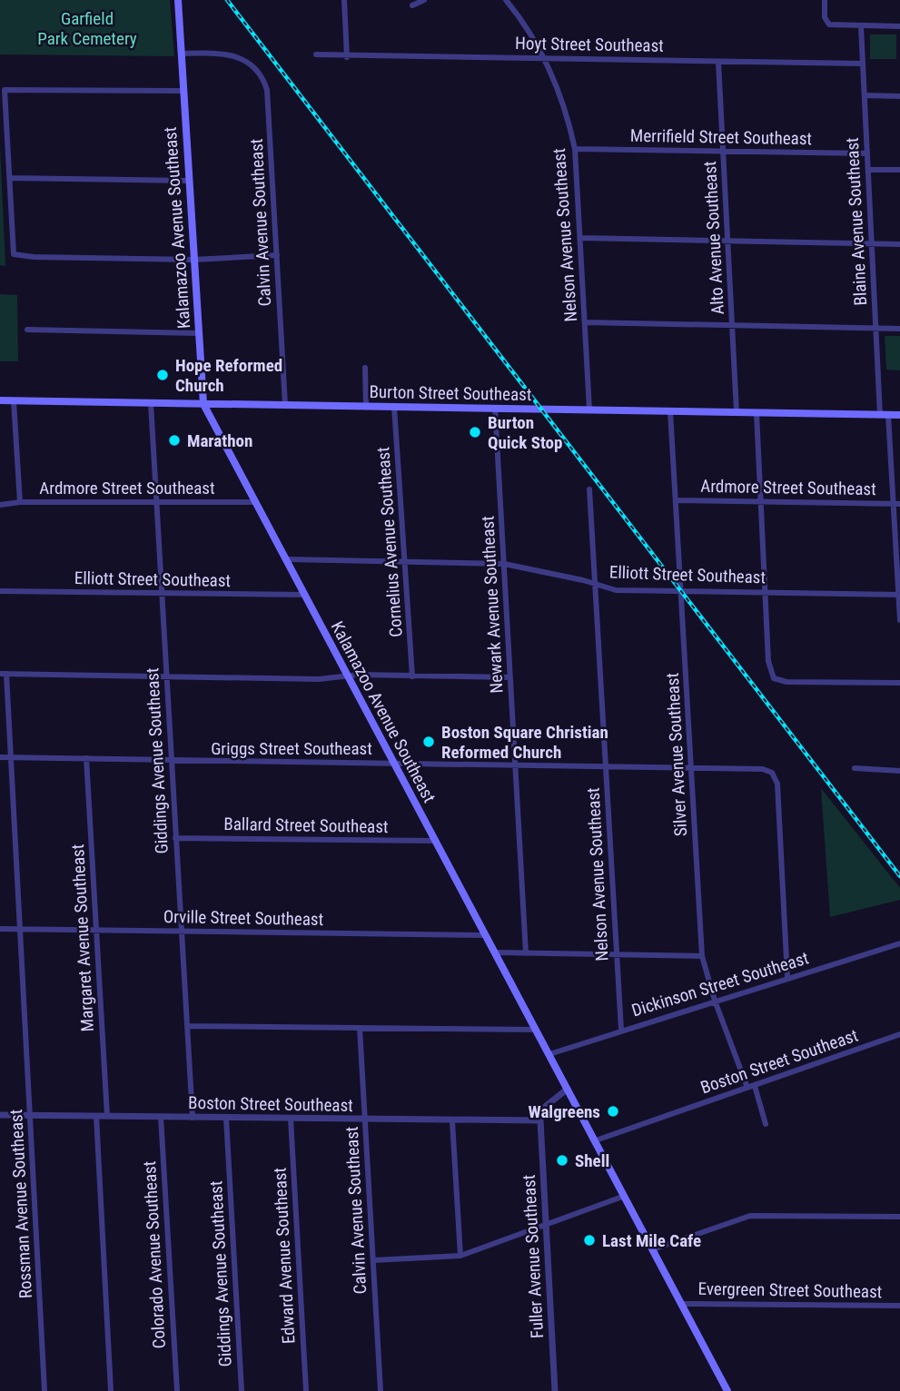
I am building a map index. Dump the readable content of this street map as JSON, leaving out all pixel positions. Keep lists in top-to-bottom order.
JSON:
{
  "streets": {
    "main road": ["Kalamazoo Avenue Southeast", "Burton Street Southeast"],
    "street": [
      "Hoyt Street Southeast",
      "Merrifield Street Southeast",
      "Blaine Avenue Southeast",
      "Calvin Avenue Southeast",
      "Nelson Avenue Southeast",
      "Alto Avenue Southeast",
      "Ardmore Street Southeast",
      "Cornelius Avenue Southeast",
      "Elliott Street Southeast",
      "Newark Avenue Southeast",
      "Griggs Street Southeast",
      "Silver Avenue Southeast",
      "Giddings Avenue Southeast",
      "Ballard Street Southeast",
      "Orville Street Southeast",
      "Margaret Avenue Southeast",
      "Dickinson Street Southeast",
      "Boston Street Southeast",
      "Rossman Avenue Southeast",
      "Colorado Avenue Southeast",
      "Edward Avenue Southeast",
      "Fuller Avenue Southeast",
      "Evergreen Street Southeast"
    ]
  },
  "crossings": [
    ["Hoyt Street Southeast", "Blaine Avenue Southeast"],
    ["Hoyt Street Southeast", "Nelson Avenue Southeast"],
    ["Hoyt Street Southeast", "Alto Avenue Southeast"],
    ["Merrifield Street Southeast", "Blaine Avenue Southeast"],
    ["Merrifield Street Southeast", "Nelson Avenue Southeast"],
    ["Merrifield Street Southeast", "Alto Avenue Southeast"],
    ["Blaine Avenue Southeast", "Burton Street Southeast"],
    ["Blaine Avenue Southeast", "Ardmore Street Southeast"],
    ["Blaine Avenue Southeast", "Elliott Street Southeast"],
    ["Calvin Avenue Southeast", "Kalamazoo Avenue Southeast"],
    ["Calvin Avenue Southeast", "Burton Street Southeast"],
    ["Calvin Avenue Southeast", "Boston Street Southeast"],
    ["Kalamazoo Avenue Southeast", "Burton Street Southeast"],
    ["Kalamazoo Avenue Southeast", "Ardmore Street Southeast"],
    ["Kalamazoo Avenue Southeast", "Elliott Street Southeast"],
    ["Kalamazoo Avenue Southeast", "Griggs Street Southeast"],
    ["Kalamazoo Avenue Southeast", "Ballard Street Southeast"],
    ["Kalamazoo Avenue Southeast", "Orville Street Southeast"],
    ["Kalamazoo Avenue Southeast", "Dickinson Street Southeast"],
    ["Kalamazoo Avenue Southeast", "Boston Street Southeast"],
    ["Kalamazoo Avenue Southeast", "Evergreen Street Southeast"],
    ["Nelson Avenue Southeast", "Burton Street Southeast"],
    ["Nelson Avenue Southeast", "Elliott Street Southeast"],
    ["Nelson Avenue Southeast", "Griggs Street Southeast"],
    ["Nelson Avenue Southeast", "Dickinson Street Southeast"],
    ["Alto Avenue Southeast", "Burton Street Southeast"],
    ["Burton Street Southeast", "Cornelius Avenue Southeast"],
    ["Burton Street Southeast", "Newark Avenue Southeast"],
    ["Burton Street Southeast", "Silver Avenue Southeast"],
    ["Burton Street Southeast", "Giddings Avenue Southeast"],
    ["Ardmore Street Southeast", "Silver Avenue Southeast"],
    ["Ardmore Street Southeast", "Giddings Avenue Southeast"],
    ["Cornelius Avenue Southeast", "Elliott Street Southeast"],
    ["Elliott Street Southeast", "Newark Avenue Southeast"],
    ["Elliott Street Southeast", "Silver Avenue Southeast"],
    ["Elliott Street Southeast", "Giddings Avenue Southeast"],
    ["Newark Avenue Southeast", "Griggs Street Southeast"],
    ["Griggs Street Southeast", "Silver Avenue Southeast"],
    ["Griggs Street Southeast", "Giddings Avenue Southeast"],
    ["Griggs Street Southeast", "Margaret Avenue Southeast"],
    ["Griggs Street Southeast", "Dickinson Street Southeast"],
    ["Griggs Street Southeast", "Rossman Avenue Southeast"],
    ["Silver Avenue Southeast", "Dickinson Street Southeast"],
    ["Silver Avenue Southeast", "Boston Street Southeast"],
    ["Giddings Avenue Southeast", "Ballard Street Southeast"],
    ["Giddings Avenue Southeast", "Orville Street Southeast"],
    ["Giddings Avenue Southeast", "Boston Street Southeast"],
    ["Orville Street Southeast", "Margaret Avenue Southeast"],
    ["Orville Street Southeast", "Rossman Avenue Southeast"],
    ["Margaret Avenue Southeast", "Boston Street Southeast"],
    ["Boston Street Southeast", "Rossman Avenue Southeast"],
    ["Boston Street Southeast", "Colorado Avenue Southeast"],
    ["Boston Street Southeast", "Edward Avenue Southeast"],
    ["Boston Street Southeast", "Fuller Avenue Southeast"]
  ],
  "parks": ["Garfield Park Cemetery"],
  "places": [
    "Hope Reformed Church",
    "Burton Quick Stop",
    "Marathon",
    "Boston Square Christian Reformed Church",
    "Walgreens",
    "Shell",
    "Last Mile Cafe"
  ]
}
